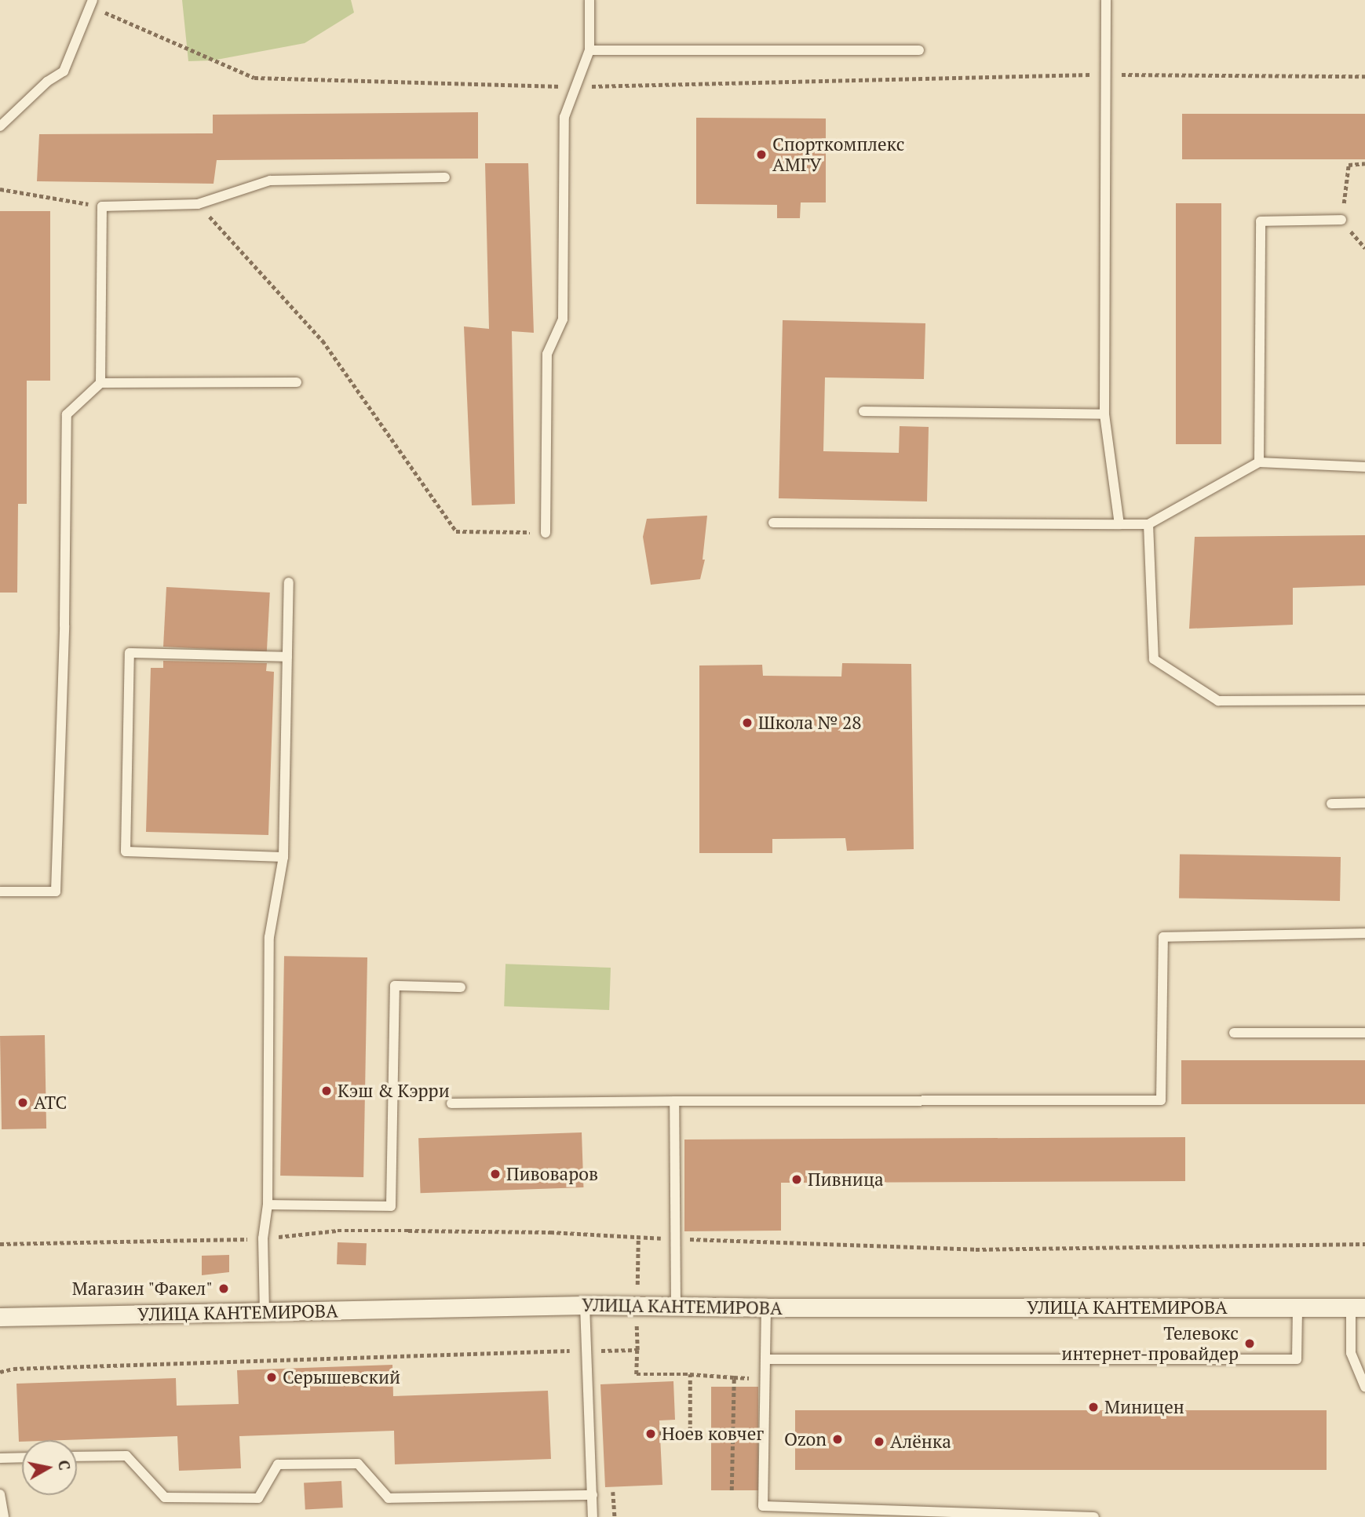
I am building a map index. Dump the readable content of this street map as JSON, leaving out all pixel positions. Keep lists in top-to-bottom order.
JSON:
{
  "streets": {
    "street": ["УЛИЦА КАНТЕМИРОВА"]
  },
  "places": [
    "Спорткомплекс АМГУ",
    "Школа № 28",
    "Кэш & Кэрри",
    "АТС",
    "Пивоваров",
    "Пивница",
    "Магазин \"Факел\"",
    "Телевокс интернет-провайдер",
    "Серышевский",
    "Миницен",
    "Ноев ковчег",
    "Ozon",
    "Алёнка"
  ],
  "north": "right"
}
